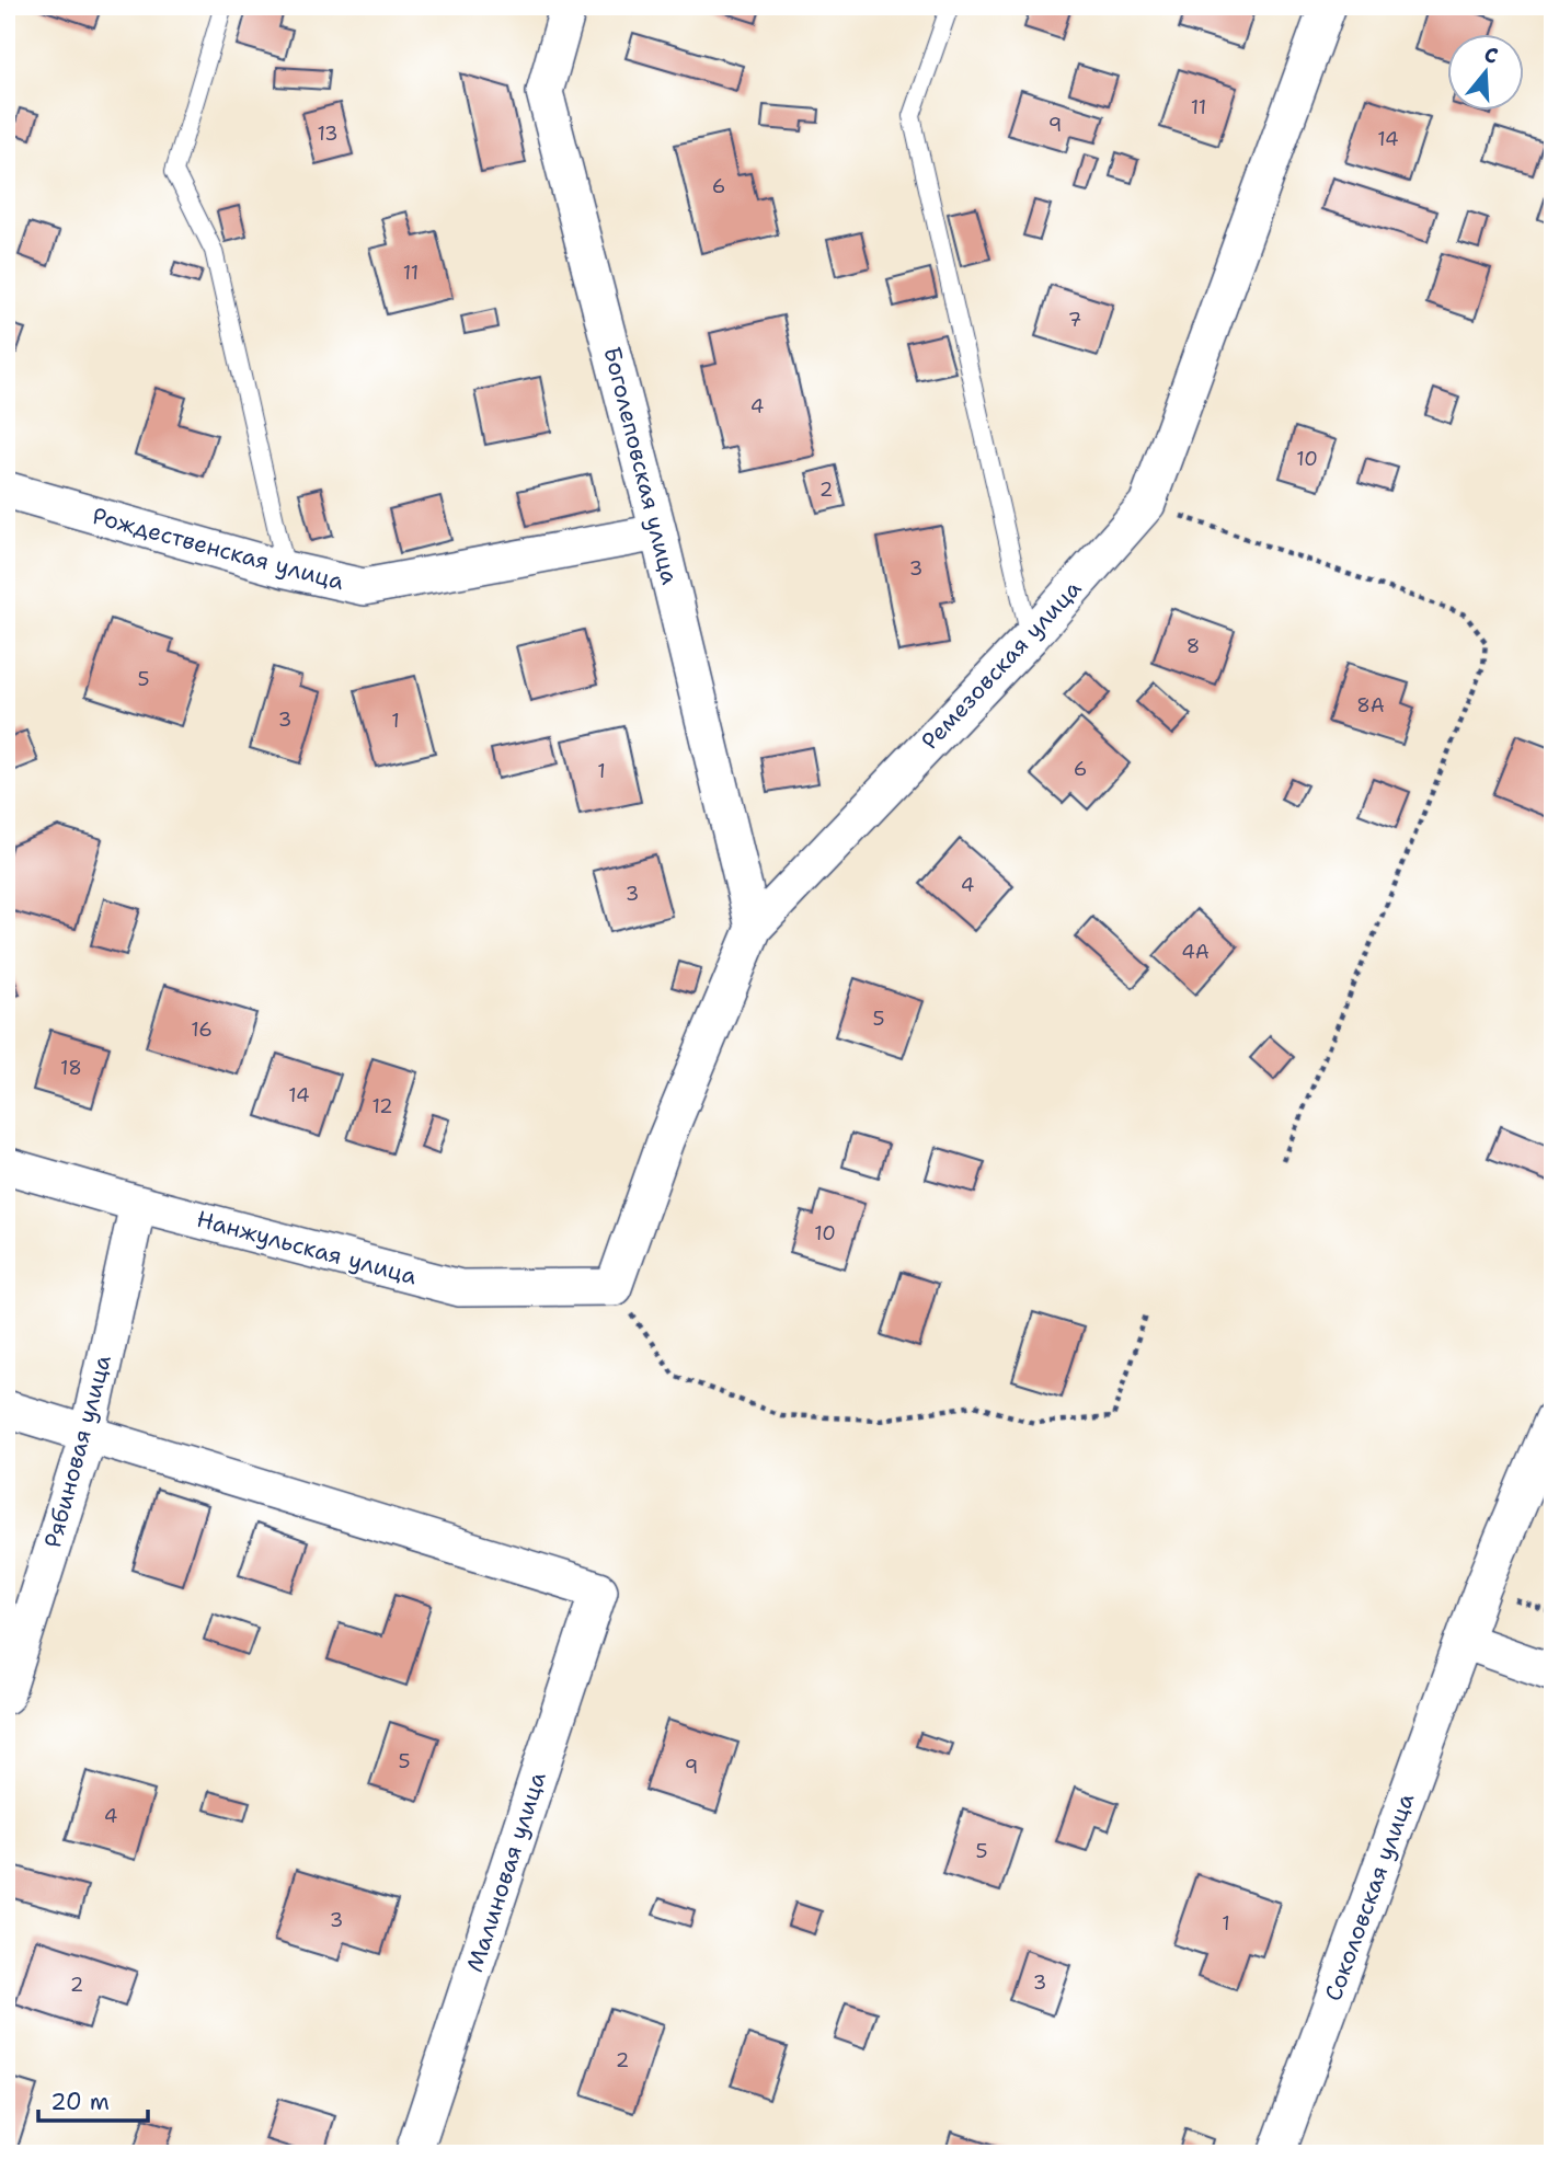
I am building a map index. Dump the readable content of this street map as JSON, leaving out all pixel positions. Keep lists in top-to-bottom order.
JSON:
{
  "streets": {
    "street": [
      "Боголеповская улица",
      "Рождественская улица",
      "Ремезовская улица",
      "Нанжульская улица",
      "Рябиновая улица",
      "Малиновая улица",
      "Соколовская улица"
    ]
  },
  "crossings": [
    ["Боголеповская улица", "Рождественская улица"],
    ["Боголеповская улица", "Ремезовская улица"],
    ["Ремезовская улица", "Нанжульская улица"],
    ["Нанжульская улица", "Рябиновая улица"],
    ["Рябиновая улица", "Малиновая улица"]
  ],
  "house_numbers": [
    "11",
    "9",
    "13",
    "14",
    "6",
    "11",
    "7",
    "4",
    "10",
    "2",
    "3",
    "8",
    "5",
    "8А",
    "3",
    "1",
    "6",
    "1",
    "4",
    "3",
    "4А",
    "5",
    "16",
    "18",
    "14",
    "12",
    "10",
    "5",
    "9",
    "4",
    "5",
    "3",
    "1",
    "3",
    "2",
    "2"
  ],
  "scale_bar": "20 m",
  "north": "top"
}
